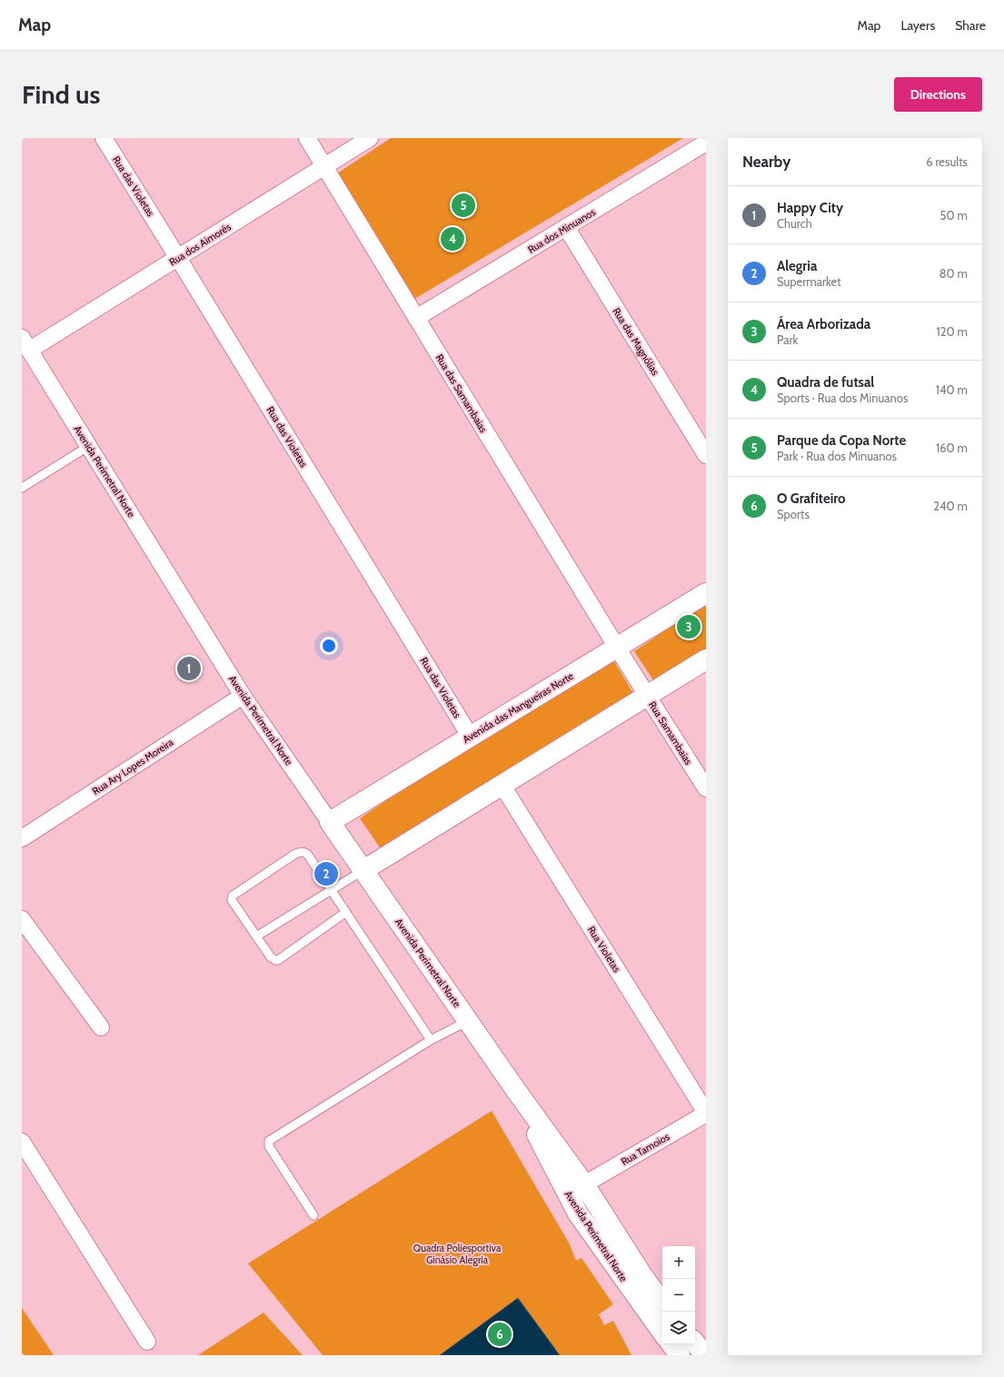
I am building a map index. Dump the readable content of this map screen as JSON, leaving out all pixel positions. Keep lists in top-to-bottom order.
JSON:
{
  "streets": {
    "street": [
      "Rua das Violetas",
      "Rua dos Minuanos",
      "Rua dos Aimorés",
      "Rua das Magnólias",
      "Rua das Samambaias",
      "Avenida Perimetral Norte",
      "Avenida das Mangueiras Norte",
      "Rua Samambaias",
      "Rua Ary Lopes Moreira",
      "Rua Violetas",
      "Rua Tamoios"
    ]
  },
  "crossings": [
    ["Rua das Violetas", "Rua dos Aimorés"],
    ["Rua das Violetas", "Avenida das Mangueiras Norte"],
    ["Rua dos Minuanos", "Rua das Magnólias"],
    ["Rua dos Minuanos", "Rua das Samambaias"],
    ["Rua dos Aimorés", "Rua das Samambaias"],
    ["Rua dos Aimorés", "Avenida Perimetral Norte"],
    ["Rua das Samambaias", "Avenida das Mangueiras Norte"],
    ["Rua das Samambaias", "Rua Samambaias"],
    ["Avenida Perimetral Norte", "Avenida das Mangueiras Norte"],
    ["Avenida Perimetral Norte", "Rua Ary Lopes Moreira"],
    ["Avenida Perimetral Norte", "Rua Tamoios"],
    ["Rua Violetas", "Rua Tamoios"]
  ],
  "parks": ["Quadra Poliesportiva Ginásio Alegria"],
  "page": {
    "header": "Map",
    "nav": ["Map", "Layers", "Share"],
    "buttons": "Directions",
    "title": "Find us",
    "heading": ["Nearby", "6 results"],
    "list": [
      {
        "mark": "1",
        "name": "Happy City",
        "note": "Church",
        "value": "50 m"
      },
      {
        "mark": "2",
        "name": "Alegria",
        "note": "Supermarket",
        "value": "80 m"
      },
      {
        "mark": "3",
        "name": "Área Arborizada",
        "note": "Park",
        "value": "120 m"
      },
      {
        "mark": "4",
        "name": "Quadra de futsal",
        "note": "Sports · Rua dos Minuanos",
        "value": "140 m"
      },
      {
        "mark": "5",
        "name": "Parque da Copa Norte",
        "note": "Park · Rua dos Minuanos",
        "value": "160 m"
      },
      {
        "mark": "6",
        "name": "O Grafiteiro",
        "note": "Sports",
        "value": "240 m"
      }
    ],
    "pins": [
      "5",
      "4",
      "3",
      "1",
      "2",
      "6"
    ],
    "map_buttons": ["+", "−"]
  }
}
